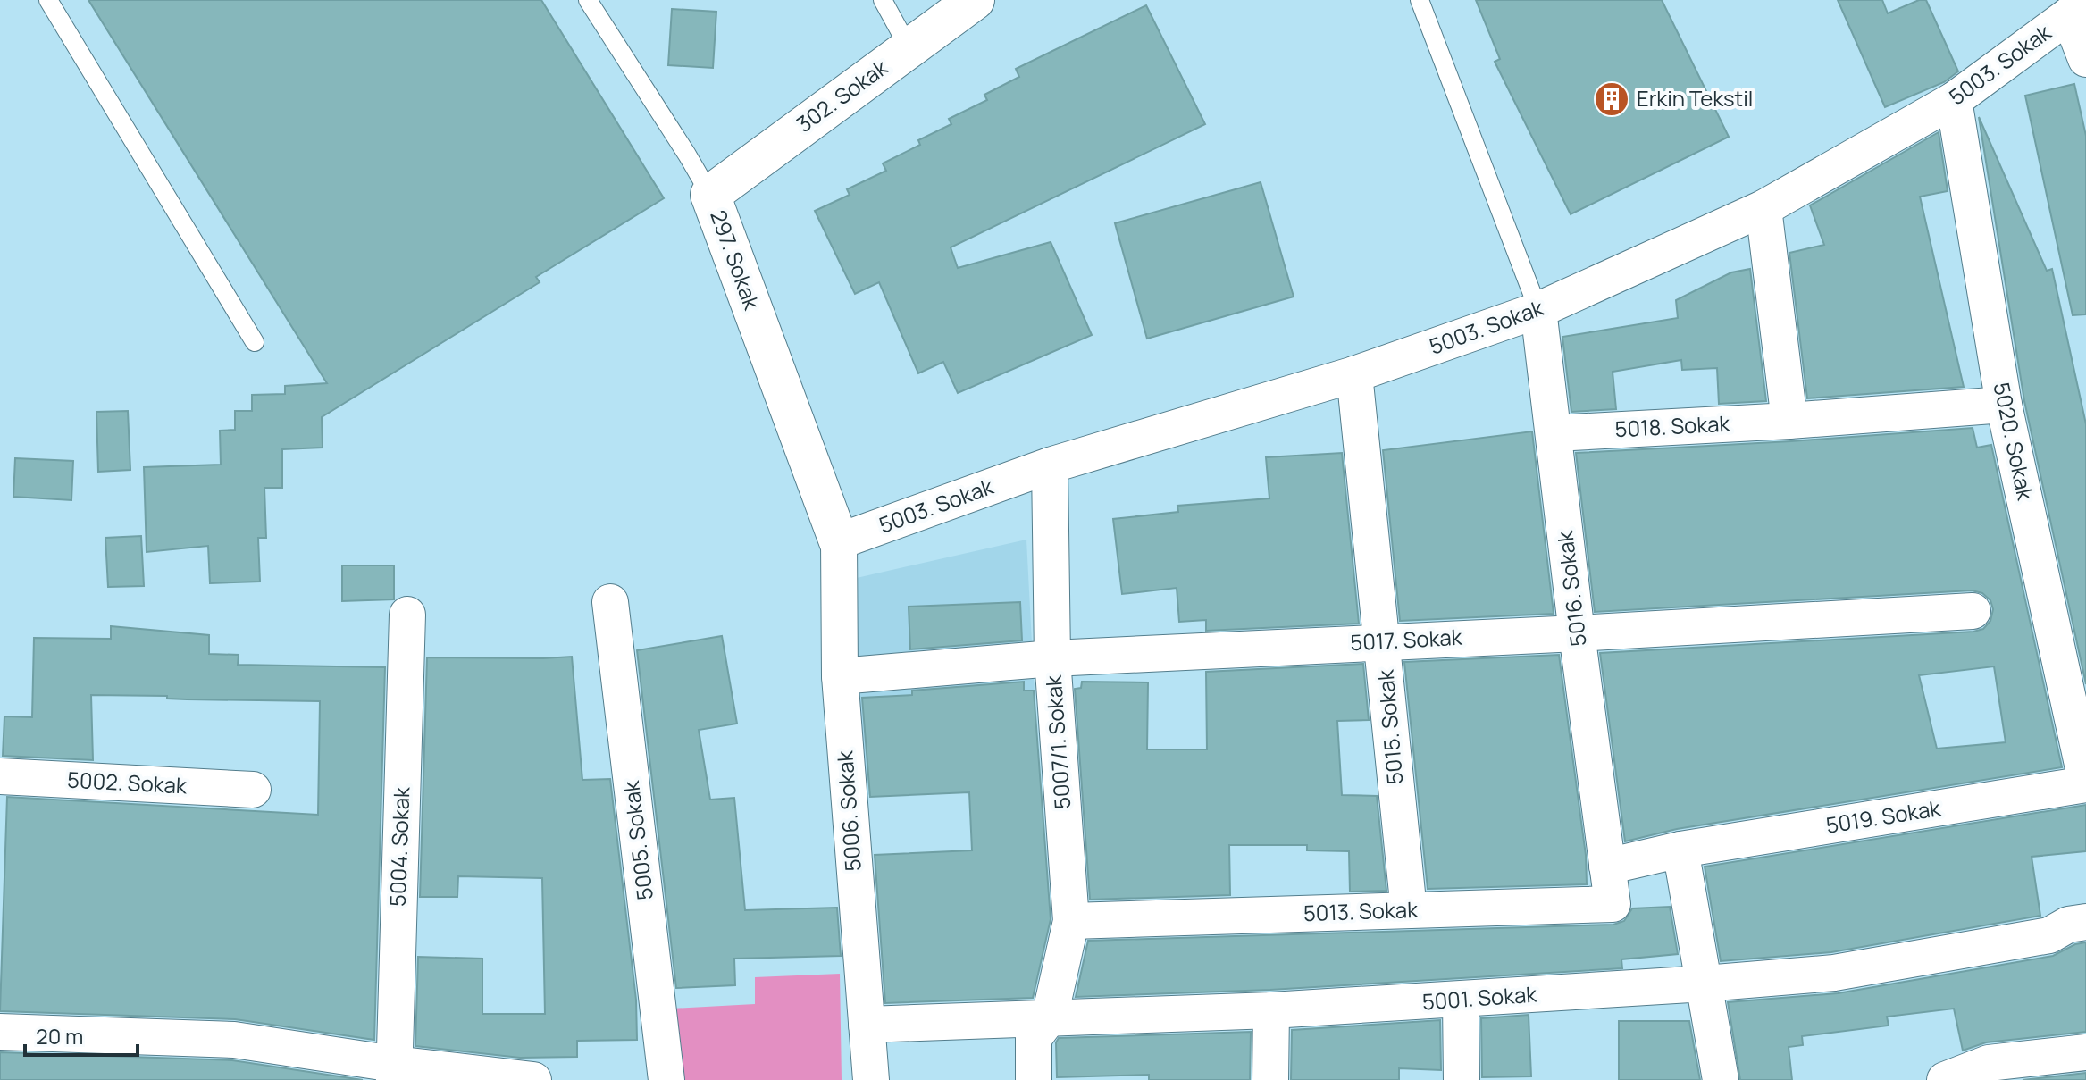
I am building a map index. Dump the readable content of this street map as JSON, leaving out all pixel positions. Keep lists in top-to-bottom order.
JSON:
{
  "streets": {
    "street": [
      "5003. Sokak",
      "302. Sokak",
      "297. Sokak",
      "5018. Sokak",
      "5020. Sokak",
      "5016. Sokak",
      "5017. Sokak",
      "5015. Sokak",
      "5007/1. Sokak",
      "5002. Sokak",
      "5006. Sokak",
      "5019. Sokak",
      "5005. Sokak",
      "5004. Sokak",
      "5013. Sokak",
      "5001. Sokak"
    ]
  },
  "crossings": [
    ["5003. Sokak", "297. Sokak"],
    ["5003. Sokak", "5020. Sokak"],
    ["5003. Sokak", "5016. Sokak"],
    ["5003. Sokak", "5015. Sokak"],
    ["5003. Sokak", "5007/1. Sokak"],
    ["5003. Sokak", "5006. Sokak"],
    ["302. Sokak", "297. Sokak"],
    ["297. Sokak", "5006. Sokak"],
    ["5018. Sokak", "5020. Sokak"],
    ["5018. Sokak", "5016. Sokak"],
    ["5020. Sokak", "5019. Sokak"],
    ["5016. Sokak", "5017. Sokak"],
    ["5016. Sokak", "5019. Sokak"],
    ["5016. Sokak", "5013. Sokak"],
    ["5017. Sokak", "5015. Sokak"],
    ["5017. Sokak", "5007/1. Sokak"],
    ["5017. Sokak", "5006. Sokak"],
    ["5015. Sokak", "5013. Sokak"],
    ["5007/1. Sokak", "5013. Sokak"],
    ["5007/1. Sokak", "5001. Sokak"],
    ["5006. Sokak", "5001. Sokak"],
    ["5019. Sokak", "5013. Sokak"]
  ],
  "places": {
    "building": ["Erkin Tekstil"]
  },
  "scale_bar": "20 m"
}
